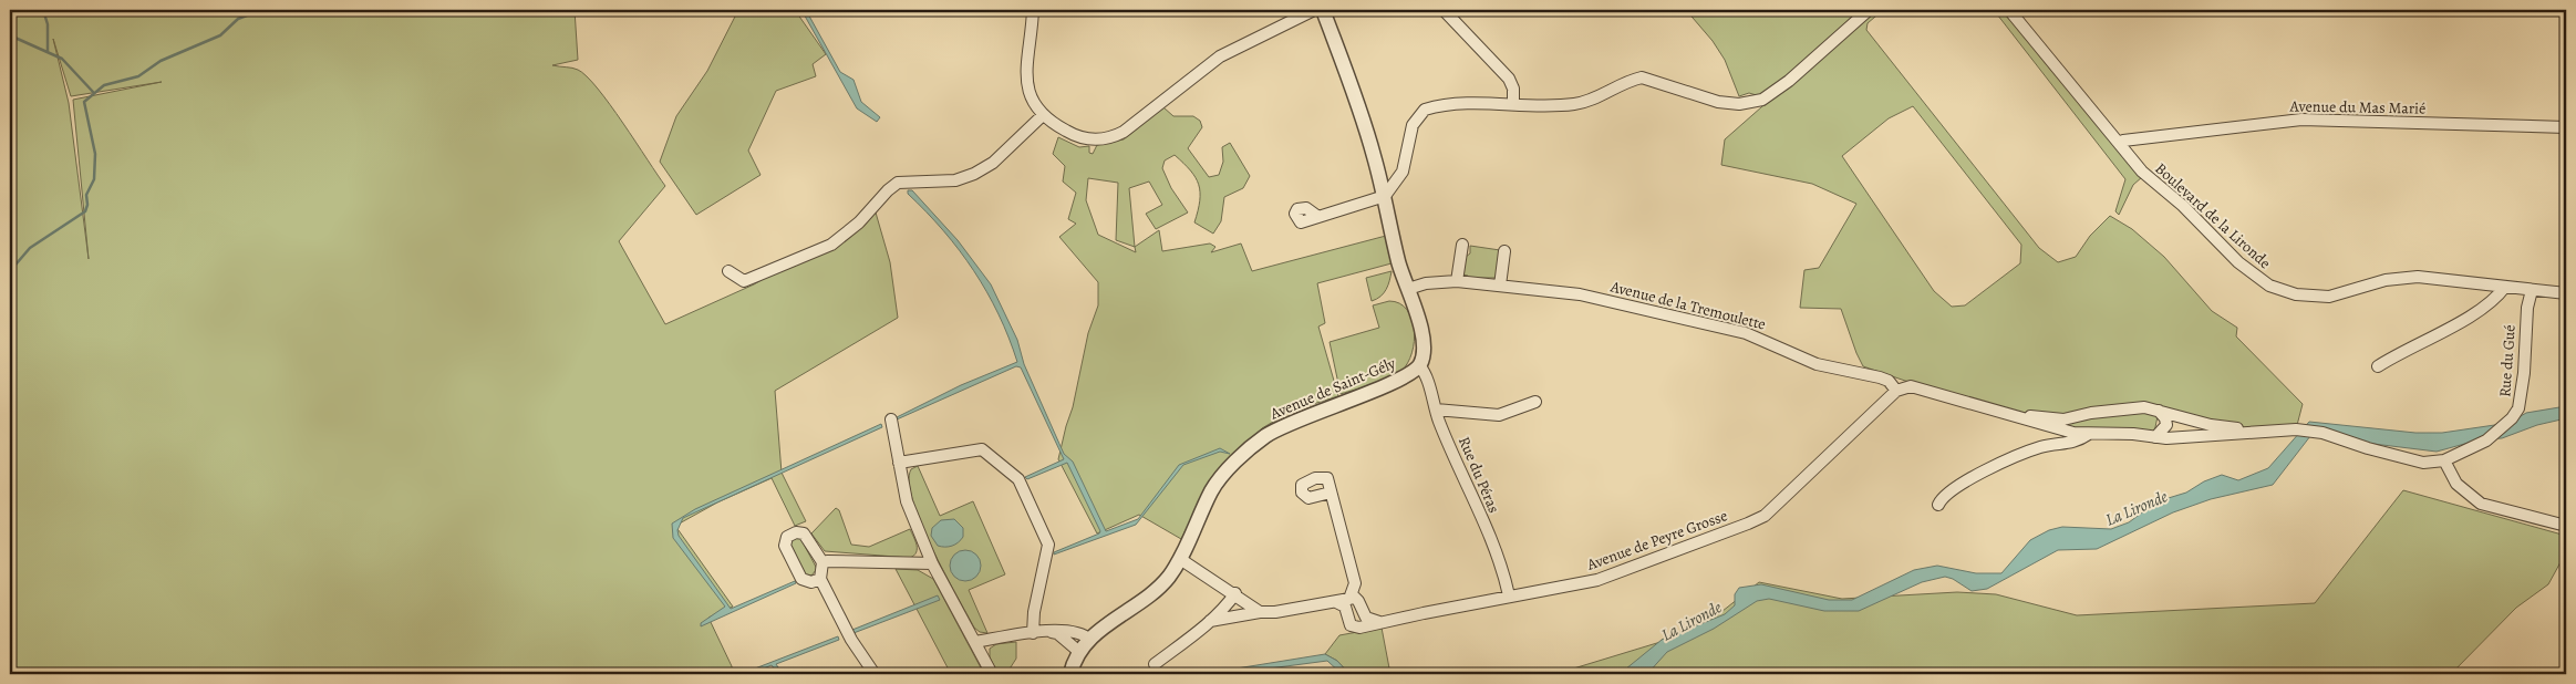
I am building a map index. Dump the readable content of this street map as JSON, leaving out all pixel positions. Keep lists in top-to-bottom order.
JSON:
{
  "streets": {
    "street": [
      "Avenue du Mas Marié",
      "Boulevard de la Lironde",
      "Avenue de la Tremoulette",
      "Rue du Gué",
      "Avenue de Saint-Gély",
      "Rue du Péras",
      "Avenue de Peyre Grosse"
    ]
  },
  "crossings": [
    ["Avenue du Mas Marié", "Boulevard de la Lironde"],
    ["Boulevard de la Lironde", "Rue du Gué"],
    ["Avenue de la Tremoulette", "Avenue de Saint-Gély"],
    ["Avenue de la Tremoulette", "Avenue de Peyre Grosse"],
    ["Avenue de Saint-Gély", "Rue du Péras"],
    ["Rue du Péras", "Avenue de Peyre Grosse"]
  ],
  "water": ["La Lironde"]
}
